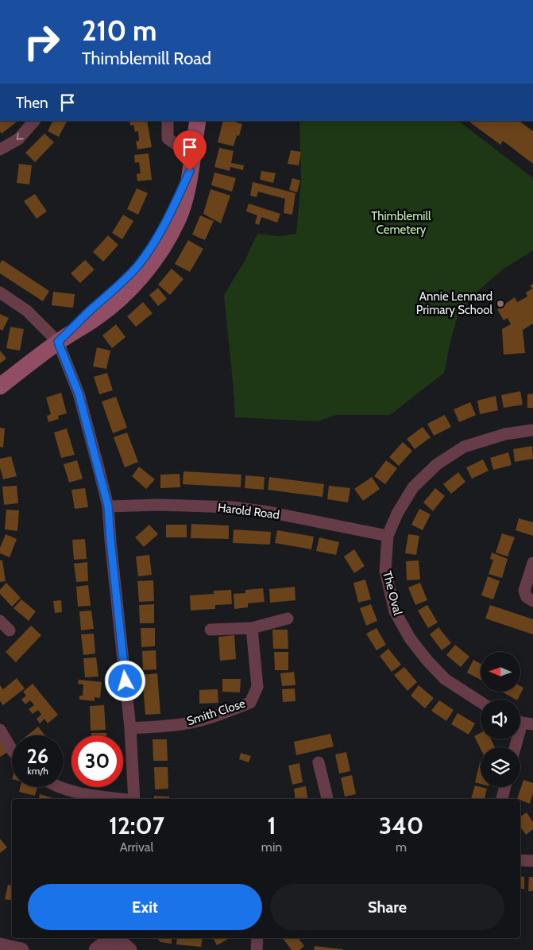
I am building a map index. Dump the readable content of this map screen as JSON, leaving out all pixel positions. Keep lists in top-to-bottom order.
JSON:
{
  "streets": {
    "street": ["Harold Road", "The Oval", "Smith Close"]
  },
  "crossings": [
    ["Harold Road", "The Oval"]
  ],
  "parks": ["Thimblemill Cemetery"],
  "places": ["Annie Lennard Primary School"],
  "north": "left",
  "page": {
    "turn": ["210 m", "Thimblemill Road"],
    "then": "Then",
    "speed": "26 km/h",
    "limit": "30",
    "eta": [
      "12:07",
      "Arrival",
      "1",
      "min",
      "340",
      "m"
    ],
    "buttons": ["Exit", "Share"]
  }
}
